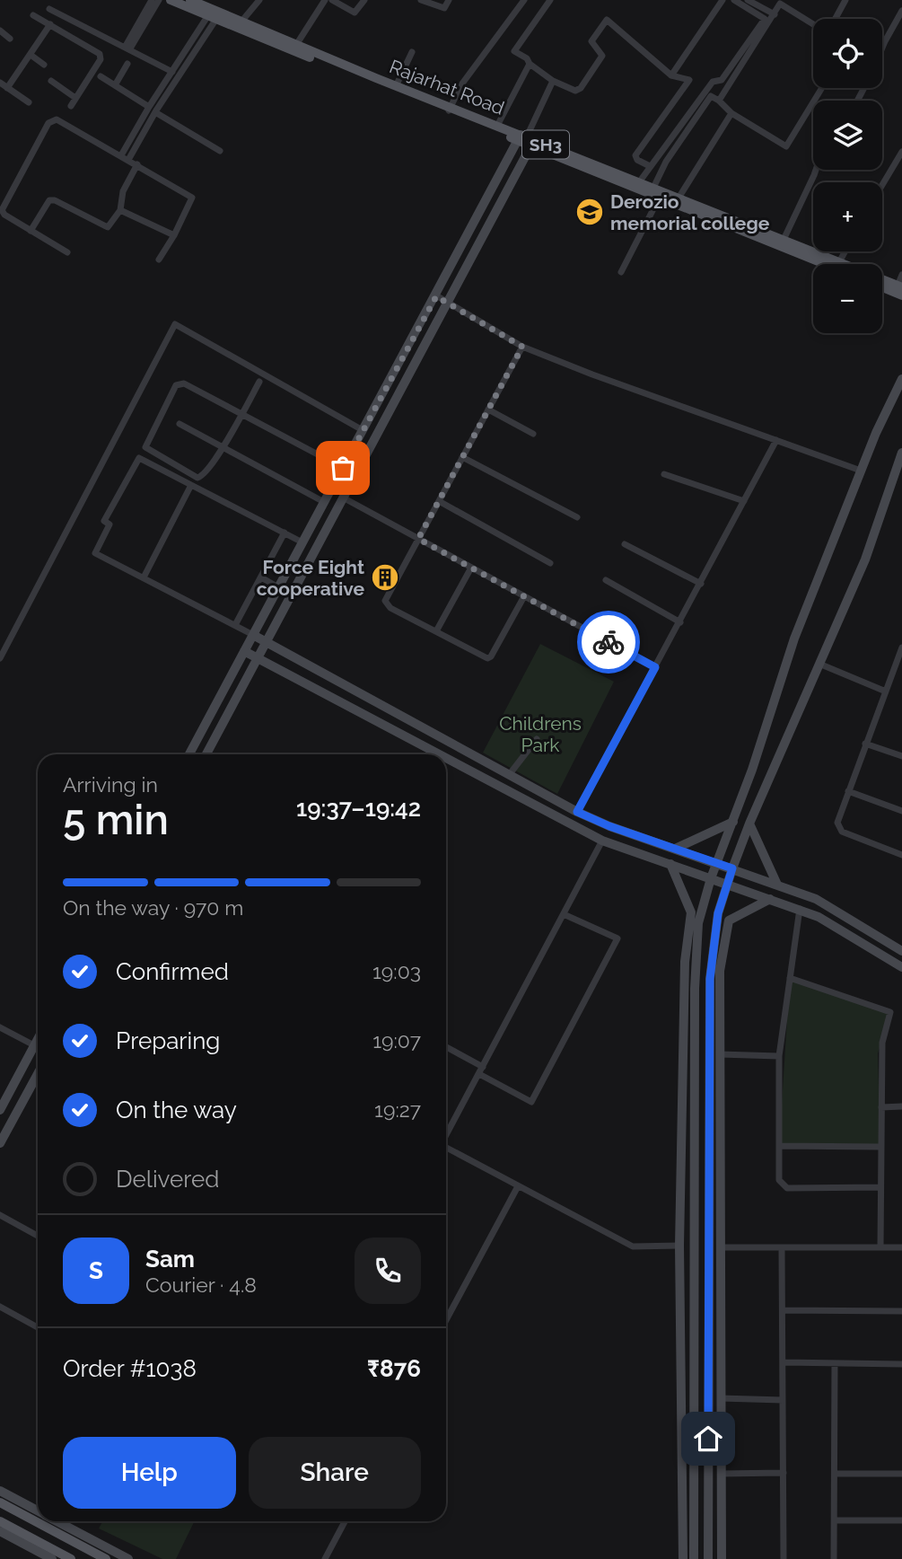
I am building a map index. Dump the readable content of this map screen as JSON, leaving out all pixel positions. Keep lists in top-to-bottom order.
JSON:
{
  "streets": {
    "main road": ["Rajarhat Road", "SH3"]
  },
  "parks": ["Childrens Park"],
  "places": {
    "school or university": ["Derozio memorial college"],
    "building": ["Force Eight cooperative"]
  },
  "page": {
    "map_buttons": ["+", "−"],
    "heading": ["5 min", "Arriving in", "19:37–19:42"],
    "panel": [
      "Sam",
      "Courier · 4.8",
      "Order #1038",
      "₹876"
    ],
    "bar": "On the way · 970 m",
    "list": [
      ["Confirmed", "19:03"],
      ["Preparing", "19:07"],
      ["On the way", "19:27"],
      "Delivered"
    ],
    "round": "S",
    "buttons": ["Help", "Share"]
  }
}
